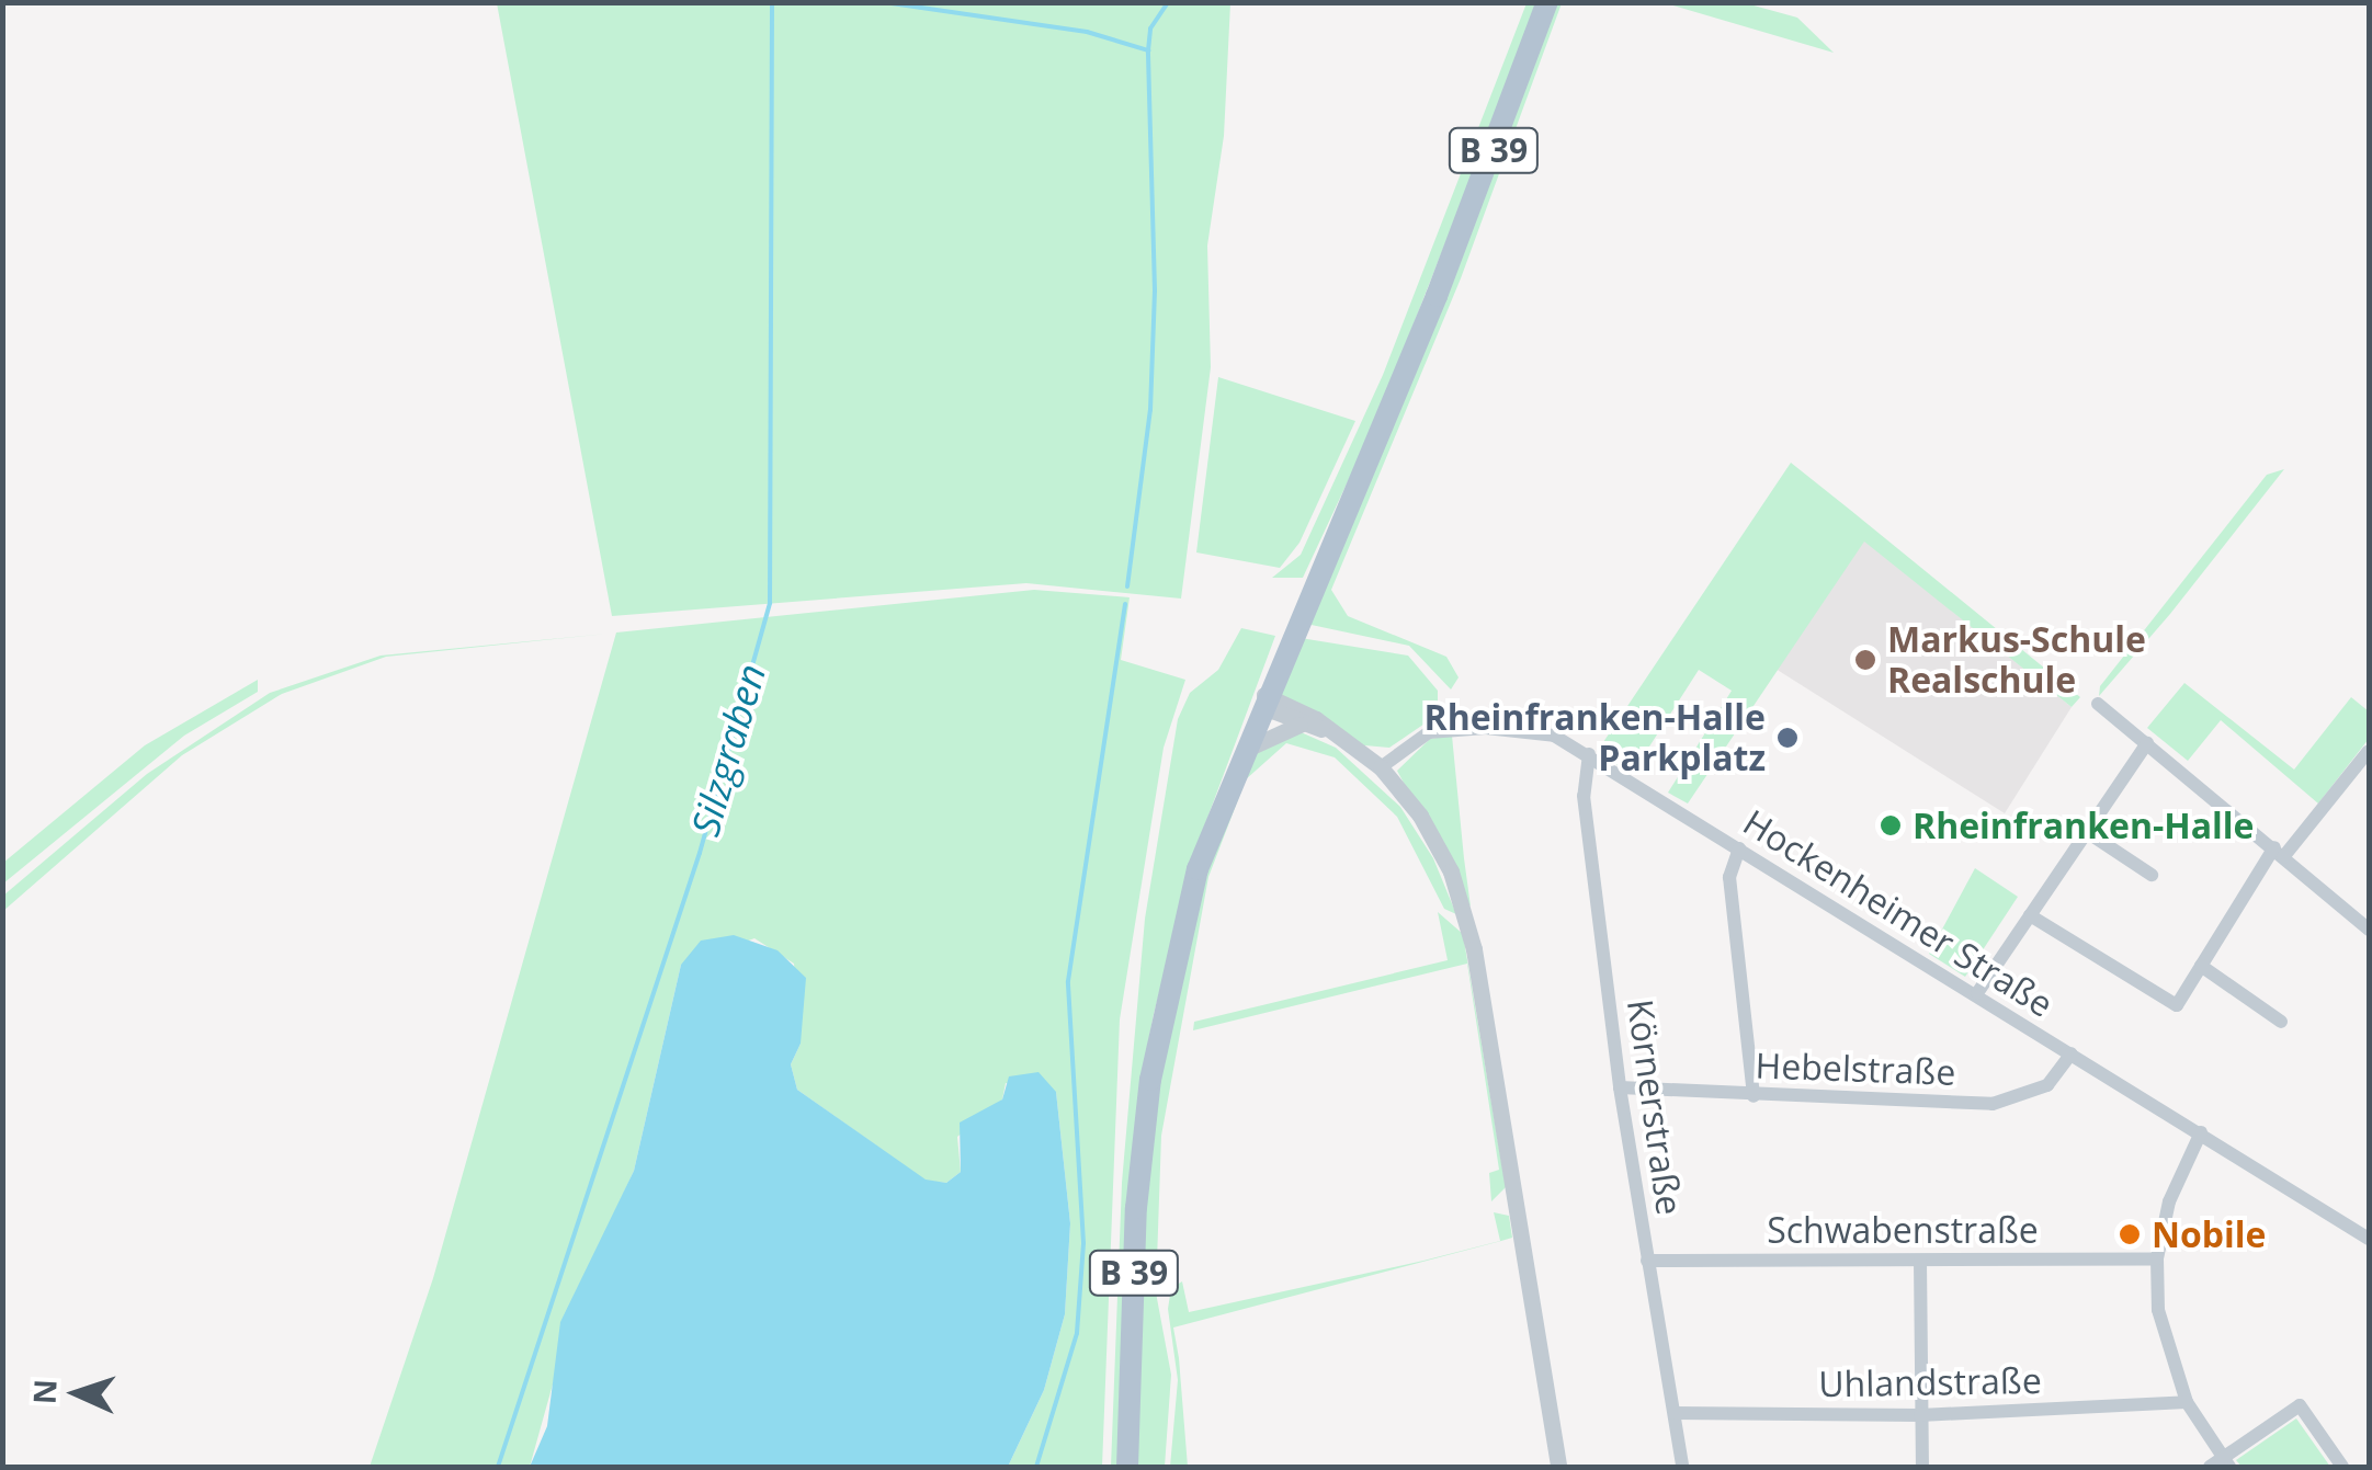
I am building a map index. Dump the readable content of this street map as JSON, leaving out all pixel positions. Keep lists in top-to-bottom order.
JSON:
{
  "streets": {
    "main road": ["B 39"],
    "street": [
      "Hockenheimer Straße",
      "Hebelstraße",
      "Körnerstraße",
      "Schwabenstraße",
      "Uhlandstraße"
    ]
  },
  "crossings": [
    ["Hockenheimer Straße", "Hebelstraße"],
    ["Hockenheimer Straße", "Körnerstraße"],
    ["Hebelstraße", "Körnerstraße"],
    ["Körnerstraße", "Schwabenstraße"],
    ["Körnerstraße", "Uhlandstraße"]
  ],
  "water": ["Silzgraben"],
  "places": [
    "Markus-Schule Realschule",
    "Rheinfranken-Halle Parkplatz",
    "Rheinfranken-Halle",
    "Nobile"
  ],
  "north": "left"
}
